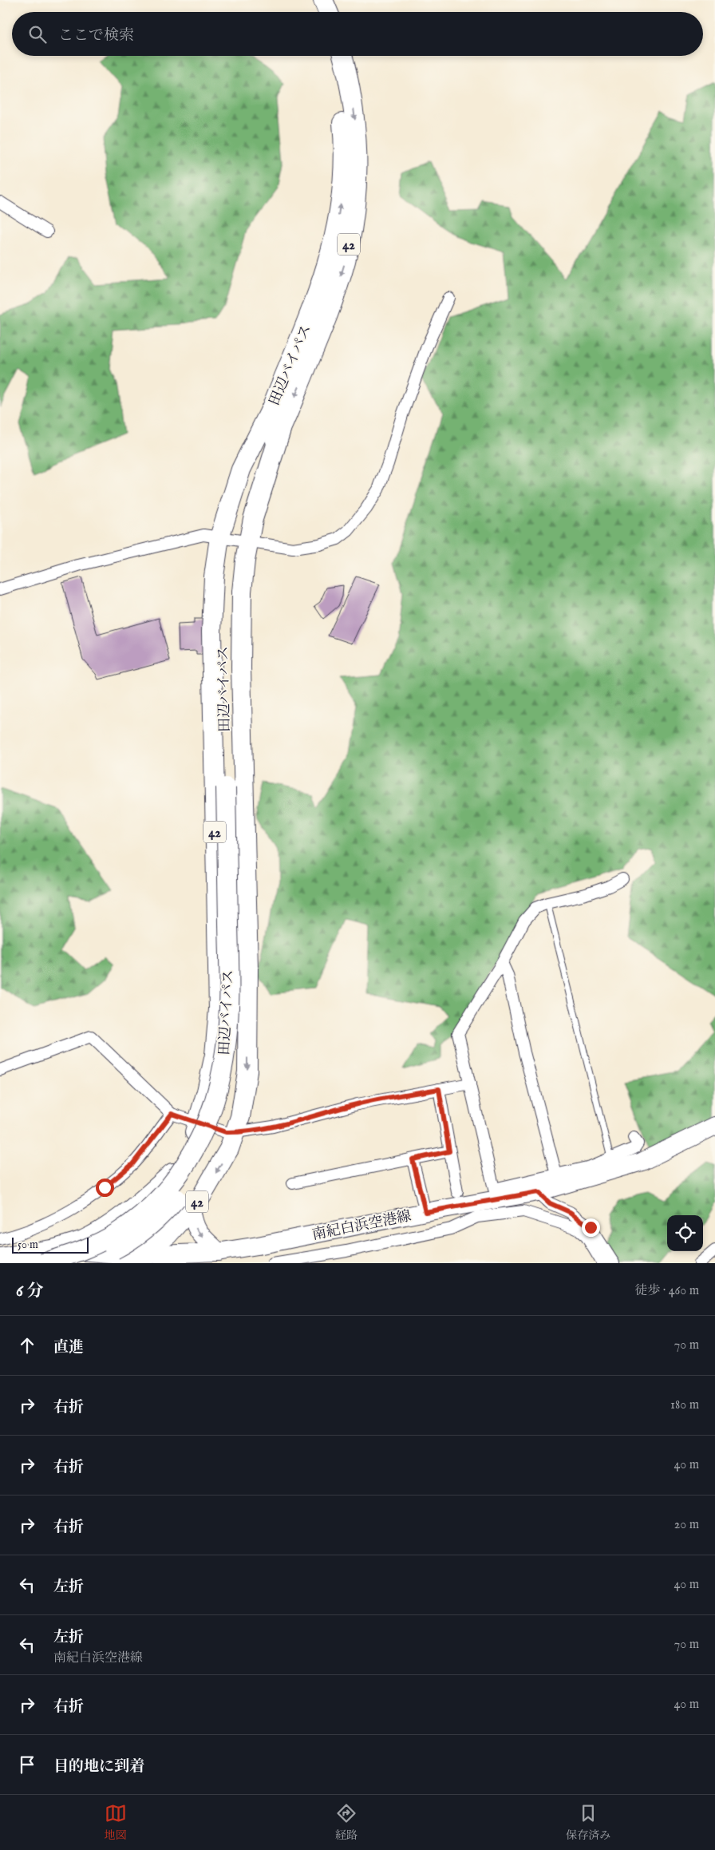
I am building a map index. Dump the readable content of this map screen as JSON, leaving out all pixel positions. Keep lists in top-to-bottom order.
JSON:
{
  "streets": {
    "highway": ["42", "田辺バイパス"],
    "main road": ["南紀白浜空港線"]
  },
  "crossings": [
    ["42", "田辺バイパス"],
    ["42", "南紀白浜空港線"]
  ],
  "scale_bar": "50 m",
  "page": {
    "search": "ここで検索",
    "scale": "50 m",
    "heading": ["6 分", "徒歩 · 460 m"],
    "list": [
      ["直進", "70 m"],
      ["右折", "180 m"],
      ["右折", "40 m"],
      ["右折", "20 m"],
      ["左折", "40 m"],
      ["左折", "南紀白浜空港線", "70 m"],
      ["右折", "40 m"],
      "目的地に到着"
    ],
    "nav": ["地図", "経路", "保存済み"]
  }
}
